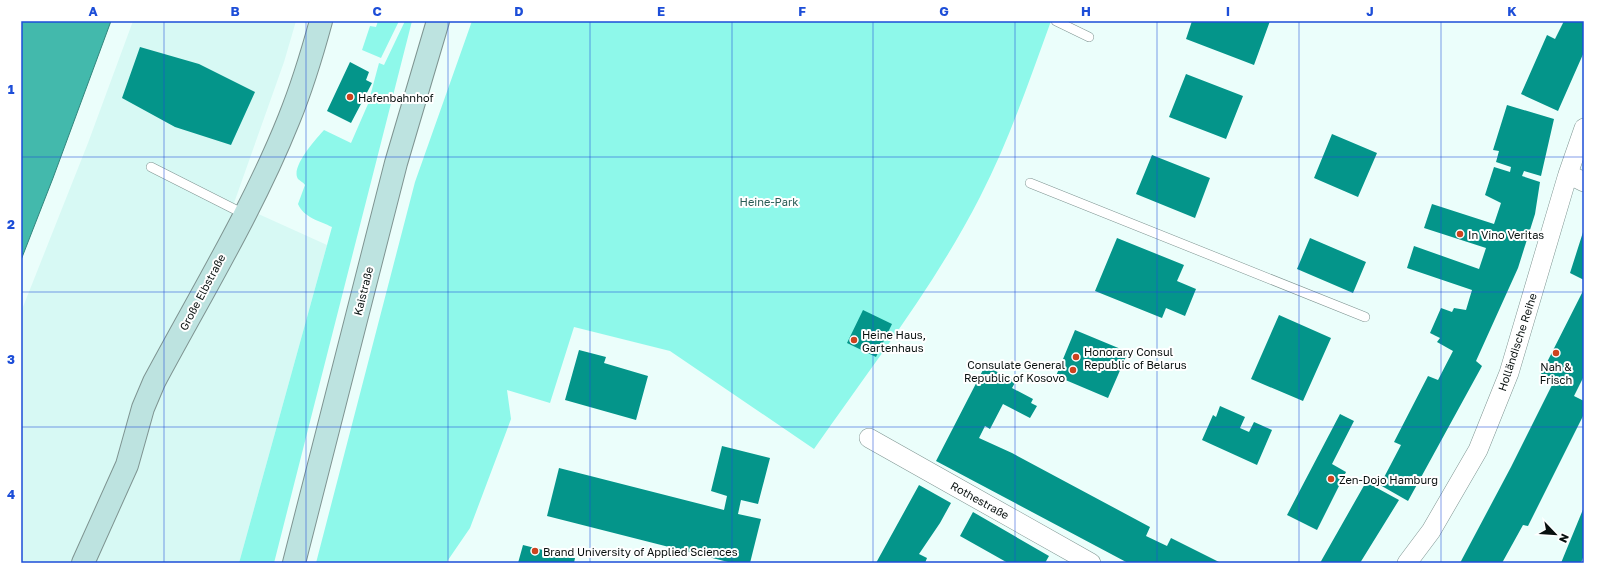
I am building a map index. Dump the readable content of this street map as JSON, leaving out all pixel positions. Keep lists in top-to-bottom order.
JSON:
{
  "streets": {
    "street": [
      "Kaistraße",
      "Große Elbstraße",
      "Holländische Reihe",
      "Rothestraße"
    ]
  },
  "parks": ["Heine-Park"],
  "places": [
    "Hafenbahnhof",
    "In Vino Veritas",
    "Heine Haus, Gartenhaus",
    "Nah & Frisch",
    "Honorary Consul Republic of Belarus",
    "Consulate General Republic of Kosovo",
    "Zen-Dojo Hamburg",
    "Brand University of Applied Sciences"
  ],
  "north": "bottom right",
  "grid": {
    "columns": [
      "A",
      "B",
      "C",
      "D",
      "E",
      "F",
      "G",
      "H",
      "I",
      "J",
      "K"
    ],
    "rows": [
      "1",
      "2",
      "3",
      "4"
    ]
  }
}
